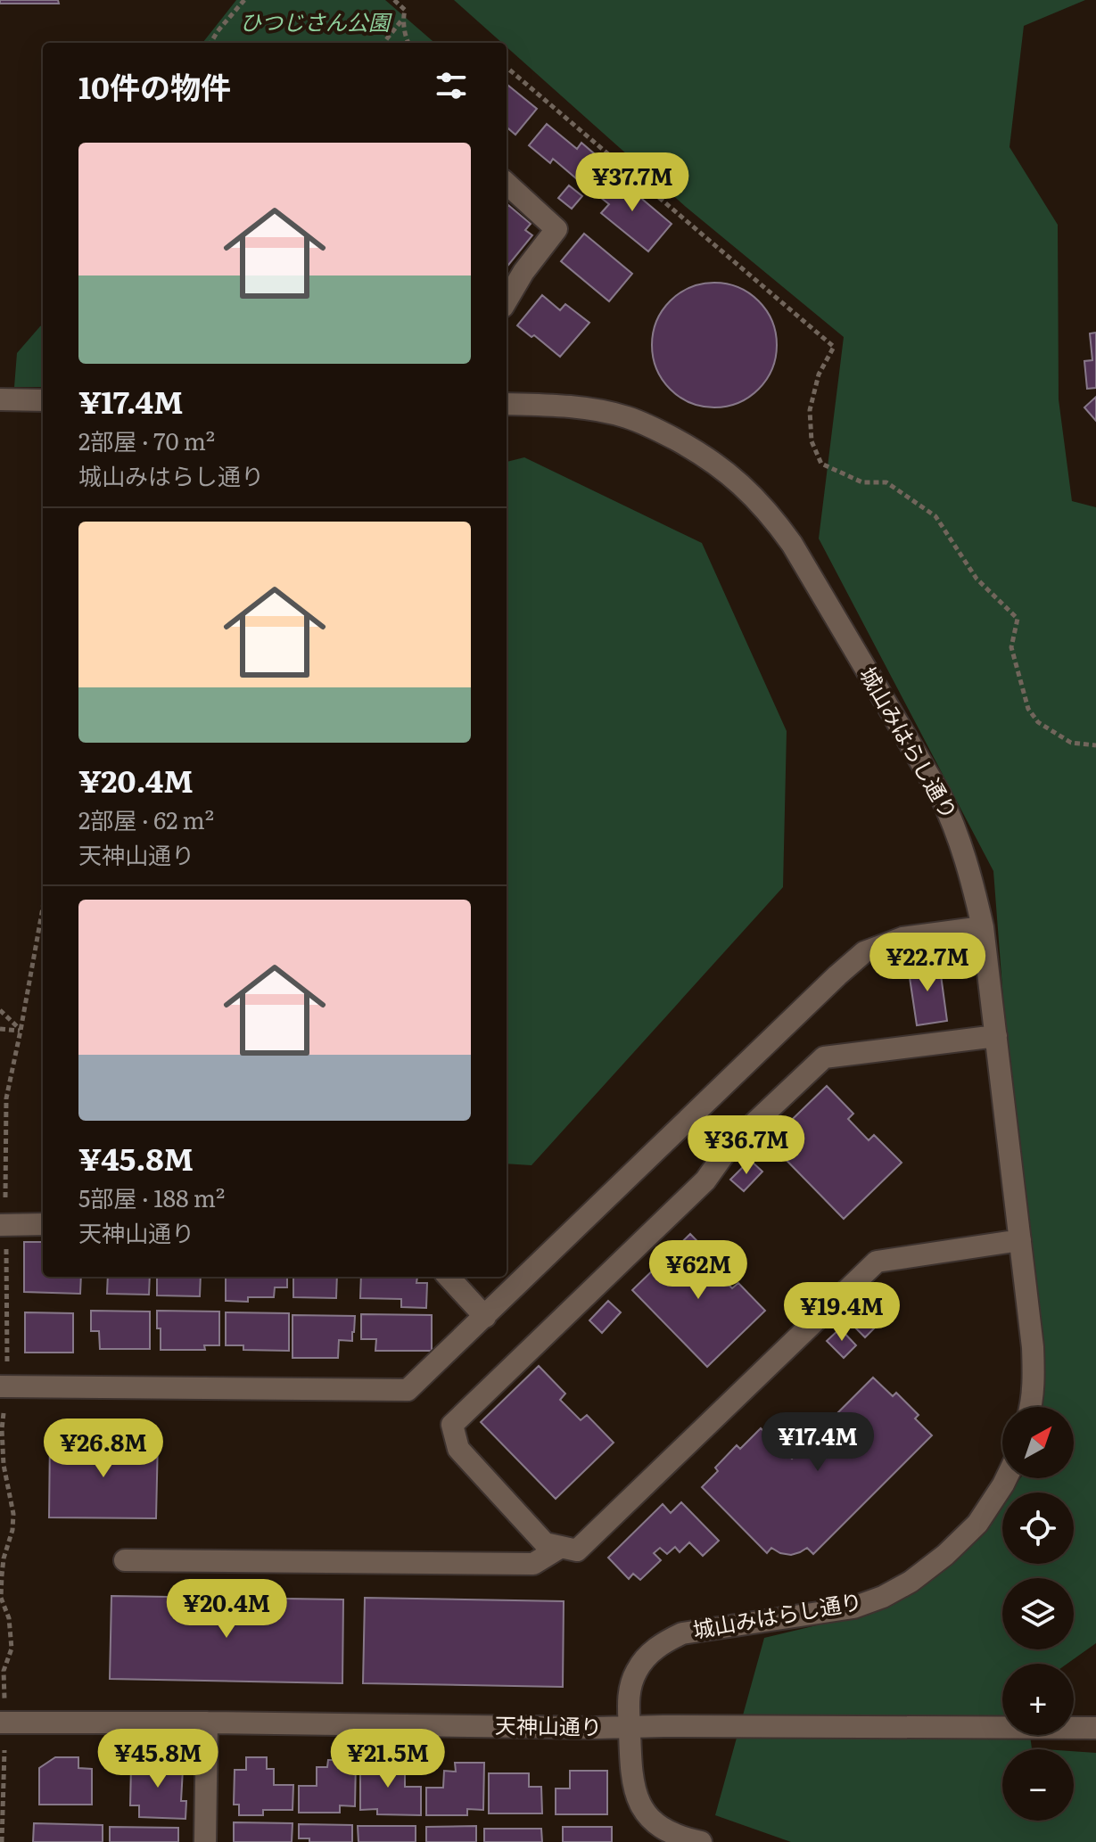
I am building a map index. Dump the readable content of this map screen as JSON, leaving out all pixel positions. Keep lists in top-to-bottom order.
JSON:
{
  "streets": {
    "street": ["城山みはらし通り", "天神山通り"]
  },
  "crossings": [
    ["城山みはらし通り", "天神山通り"]
  ],
  "parks": ["ひつじさん公園"],
  "north": "top right",
  "page": {
    "heading": "10件の物件",
    "list": [
      {
        "name": "¥17.4M",
        "note": "2部屋 · 70 m² · 城山みはらし通り"
      },
      {
        "name": "¥20.4M",
        "note": "2部屋 · 62 m² · 天神山通り"
      },
      {
        "name": "¥45.8M",
        "note": "5部屋 · 188 m² · 天神山通り"
      }
    ],
    "price": [
      "¥37.7M",
      "¥22.7M",
      "¥36.7M",
      "¥62M",
      "¥19.4M",
      "¥17.4M",
      "¥26.8M",
      "¥20.4M",
      "¥45.8M",
      "¥21.5M"
    ],
    "map_buttons": ["+", "−"]
  }
}
